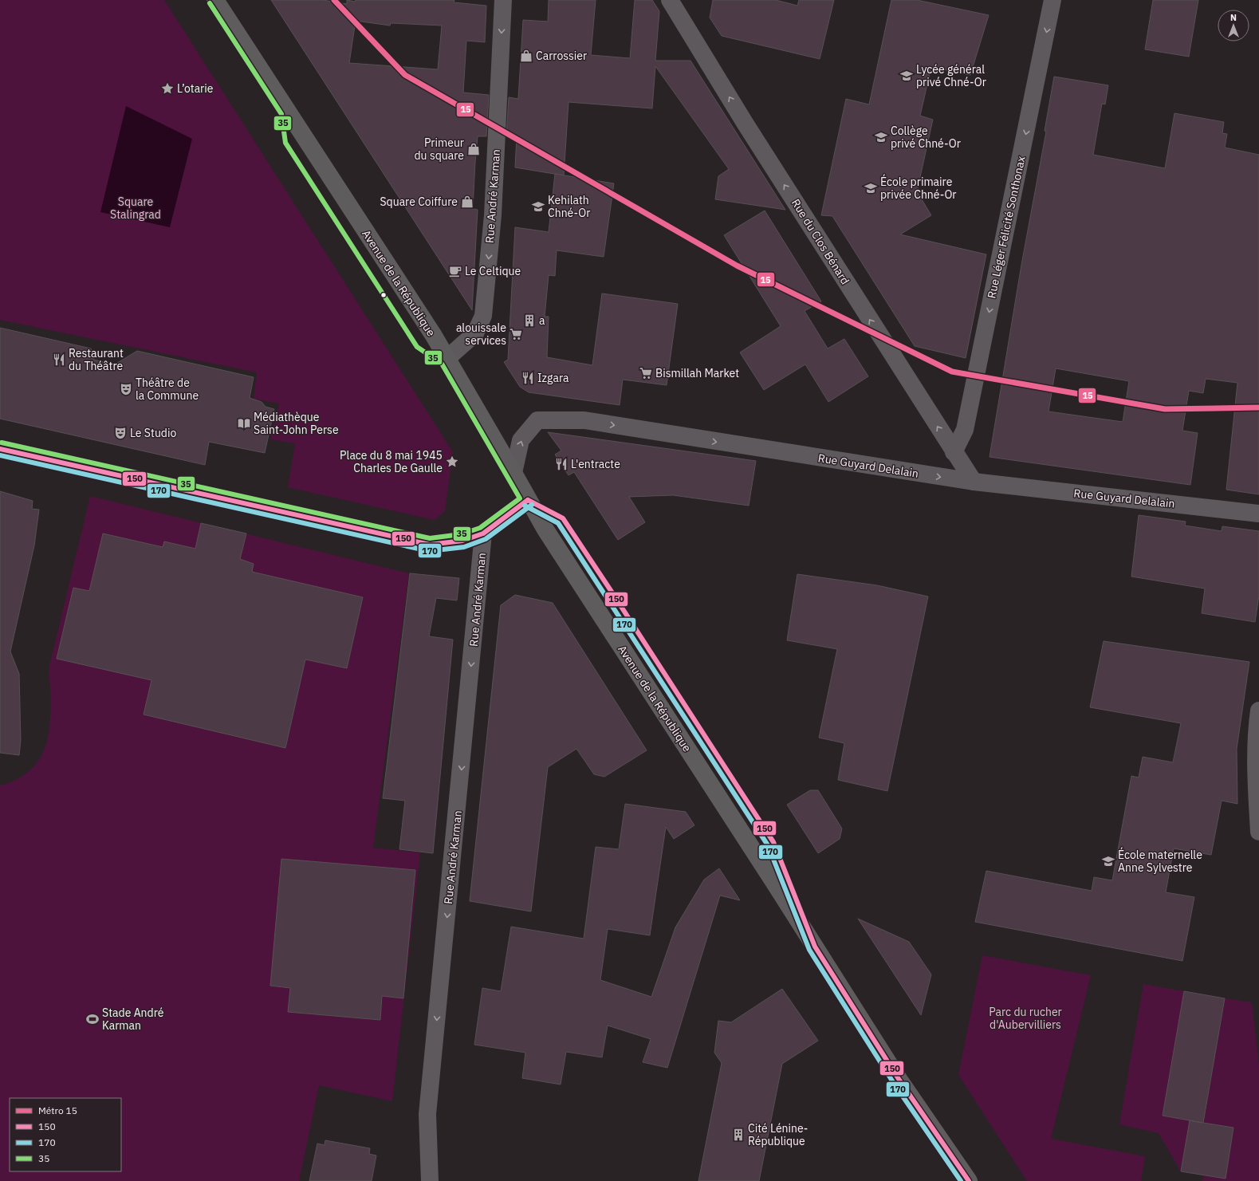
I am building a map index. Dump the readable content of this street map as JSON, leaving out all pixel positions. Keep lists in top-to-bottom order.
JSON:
{
  "streets": {
    "main road": ["Avenue de la République"],
    "street": [
      "Rue André Karman",
      "Rue Léger Félicité Sonthonax",
      "Rue du Clos Bénard",
      "Rue Guyard Delalain"
    ]
  },
  "crossings": [
    ["Rue André Karman", "Avenue de la République"],
    ["Rue Léger Félicité Sonthonax", "Rue du Clos Bénard"],
    ["Rue du Clos Bénard", "Rue Guyard Delalain"],
    ["Avenue de la République", "Rue Guyard Delalain"]
  ],
  "one_way": [
    "Rue André Karman",
    "Rue Léger Félicité Sonthonax",
    "Rue du Clos Bénard",
    "Rue Guyard Delalain"
  ],
  "parks": ["Square Stalingrad", "Parc du rucher d'Aubervilliers"],
  "places": {
    "shop": ["Carrossier", "Primeur du square", "Square Coiffure"],
    "school or university": [
      "Lycée général privé Chné-Or",
      "Collège privé Chné-Or",
      "École primaire privée Chné-Or",
      "Kehilath Chné-Or",
      "École maternelle Anne Sylvestre"
    ],
    "place": ["L’otarie", "Place du 8 mai 1945 Charles De Gaulle"],
    "cafe": ["Le Celtique"],
    "building": ["a", "Cité Lénine- République"],
    "supermarket": ["alouissale services", "Bismillah Market"],
    "restaurant": ["Restaurant du Théâtre", "Izgara", "L'entracte"],
    "theatre": ["Théâtre de la Commune", "Le Studio"],
    "library": ["Médiathèque Saint-John Perse"],
    "sports": ["Stade André Karman"]
  },
  "lines": [
    "metro line 15",
    "transit line 35",
    "transit line 150",
    "transit line 170"
  ],
  "legend": [
    "Métro 15",
    "150",
    "170",
    "35"
  ],
  "north": "top"
}
